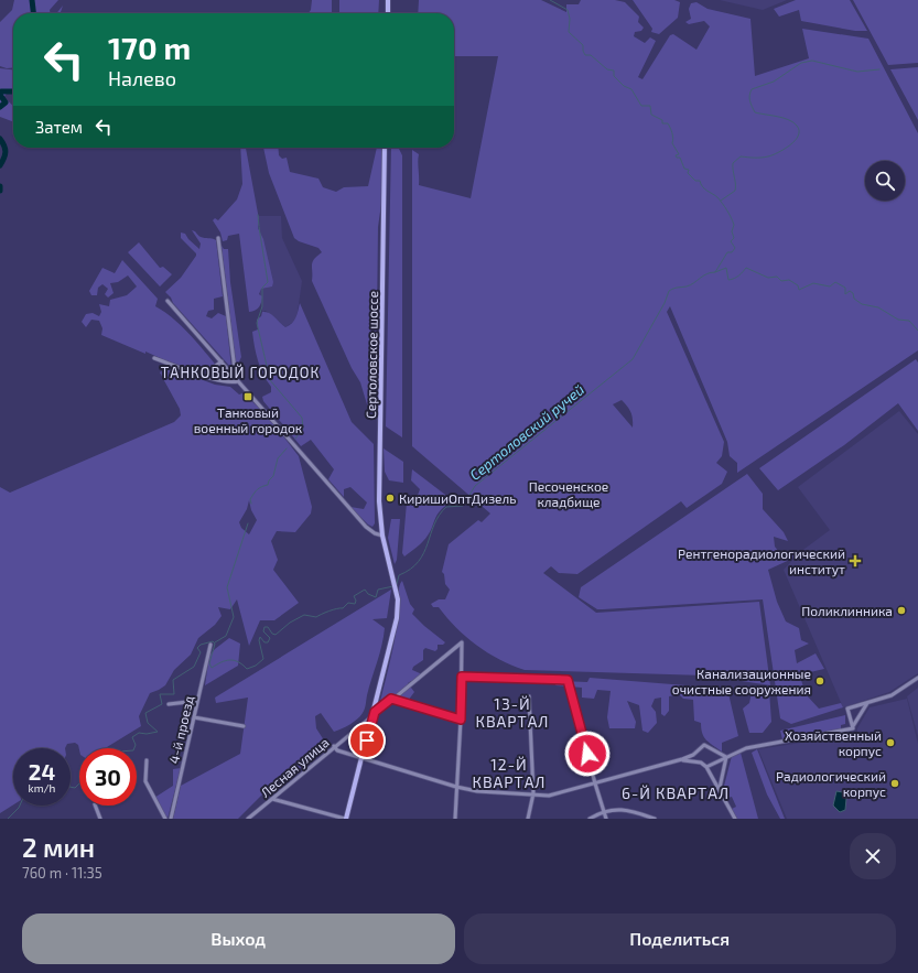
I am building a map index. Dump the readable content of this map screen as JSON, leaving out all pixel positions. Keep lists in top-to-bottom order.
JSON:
{
  "streets": {
    "main road": ["Сертоловское шоссе"],
    "street": ["4-й проезд", "Лесная улица"]
  },
  "crossings": [
    ["Сертоловское шоссе", "Лесная улица"]
  ],
  "districts": [
    "ТАНКОВЫЙ ГОРОДОК",
    "13-Й КВАРТАЛ",
    "12-Й КВАРТАЛ",
    "6-Й КВАРТАЛ"
  ],
  "water": ["Сертоловский ручей"],
  "parks": ["Песоченское кладбище"],
  "places": {
    "transit": ["Танковый военный городок"],
    "other": [
      "КиришиОптДизель",
      "Поликлинника",
      "Канализационные очистные сооружения",
      "Хозяйственный корпус",
      "Радиологический корпус"
    ],
    "health": ["Рентгенорадиологический институт"]
  },
  "page": {
    "turn": ["170 m", "Налево"],
    "then": "Затем",
    "speed": "24 km/h",
    "limit": "30",
    "heading": ["2 мин", "760 m · 11:35"],
    "buttons": ["Выход", "Поделиться"]
  }
}
